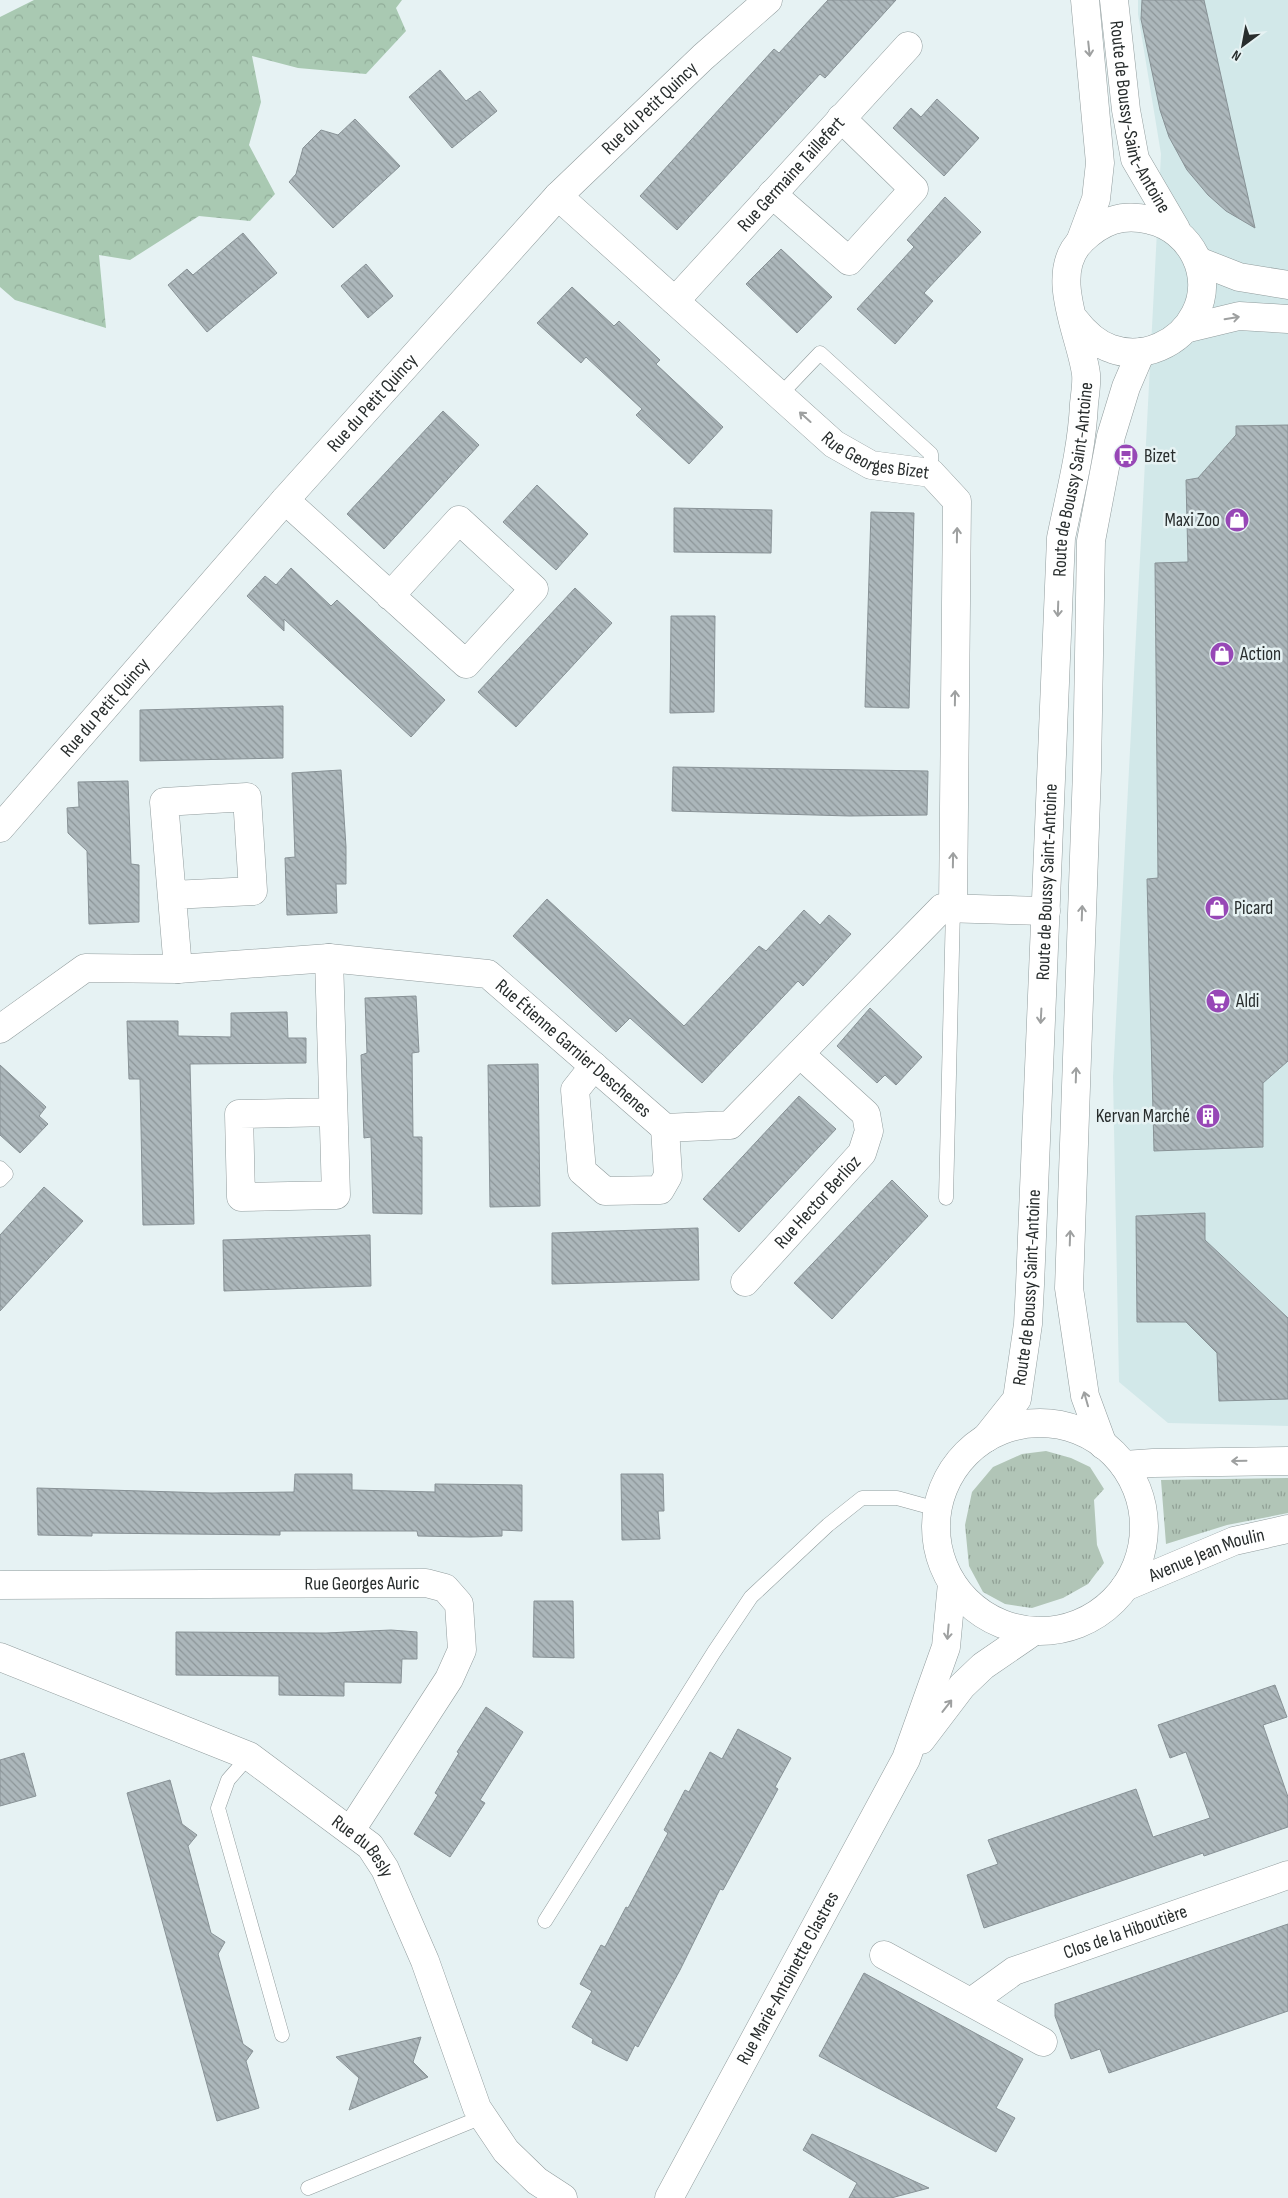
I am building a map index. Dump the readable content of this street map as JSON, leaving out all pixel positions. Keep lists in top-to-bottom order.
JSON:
{
  "streets": {
    "street": [
      "Rue du Petit Quincy",
      "Route de Boussy-Saint-Antoine",
      "Rue Germaine Taillefert",
      "Rue Georges Bizet",
      "Route de Boussy Saint-Antoine",
      "Rue Étienne Garnier Deschenes",
      "Rue Hector Berlioz",
      "Avenue Jean Moulin",
      "Rue Georges Auric",
      "Rue du Besly",
      "Clos de la Hiboutière",
      "Rue Marie-Antoinette Clastres"
    ]
  },
  "crossings": [
    ["Rue du Petit Quincy", "Rue Georges Bizet"],
    ["Route de Boussy-Saint-Antoine", "Route de Boussy Saint-Antoine"],
    ["Rue Germaine Taillefert", "Rue Georges Bizet"],
    ["Rue Georges Bizet", "Rue Étienne Garnier Deschenes"],
    ["Route de Boussy Saint-Antoine", "Rue Étienne Garnier Deschenes"],
    ["Rue Étienne Garnier Deschenes", "Rue Hector Berlioz"],
    ["Rue Georges Auric", "Rue du Besly"]
  ],
  "one_way": ["Rue Georges Bizet"],
  "places": {
    "bus stop": ["Bizet"],
    "shop": ["Maxi Zoo", "Action", "Picard"],
    "supermarket": ["Aldi"],
    "building": ["Kervan Marché"]
  },
  "north": "bottom left"
}
